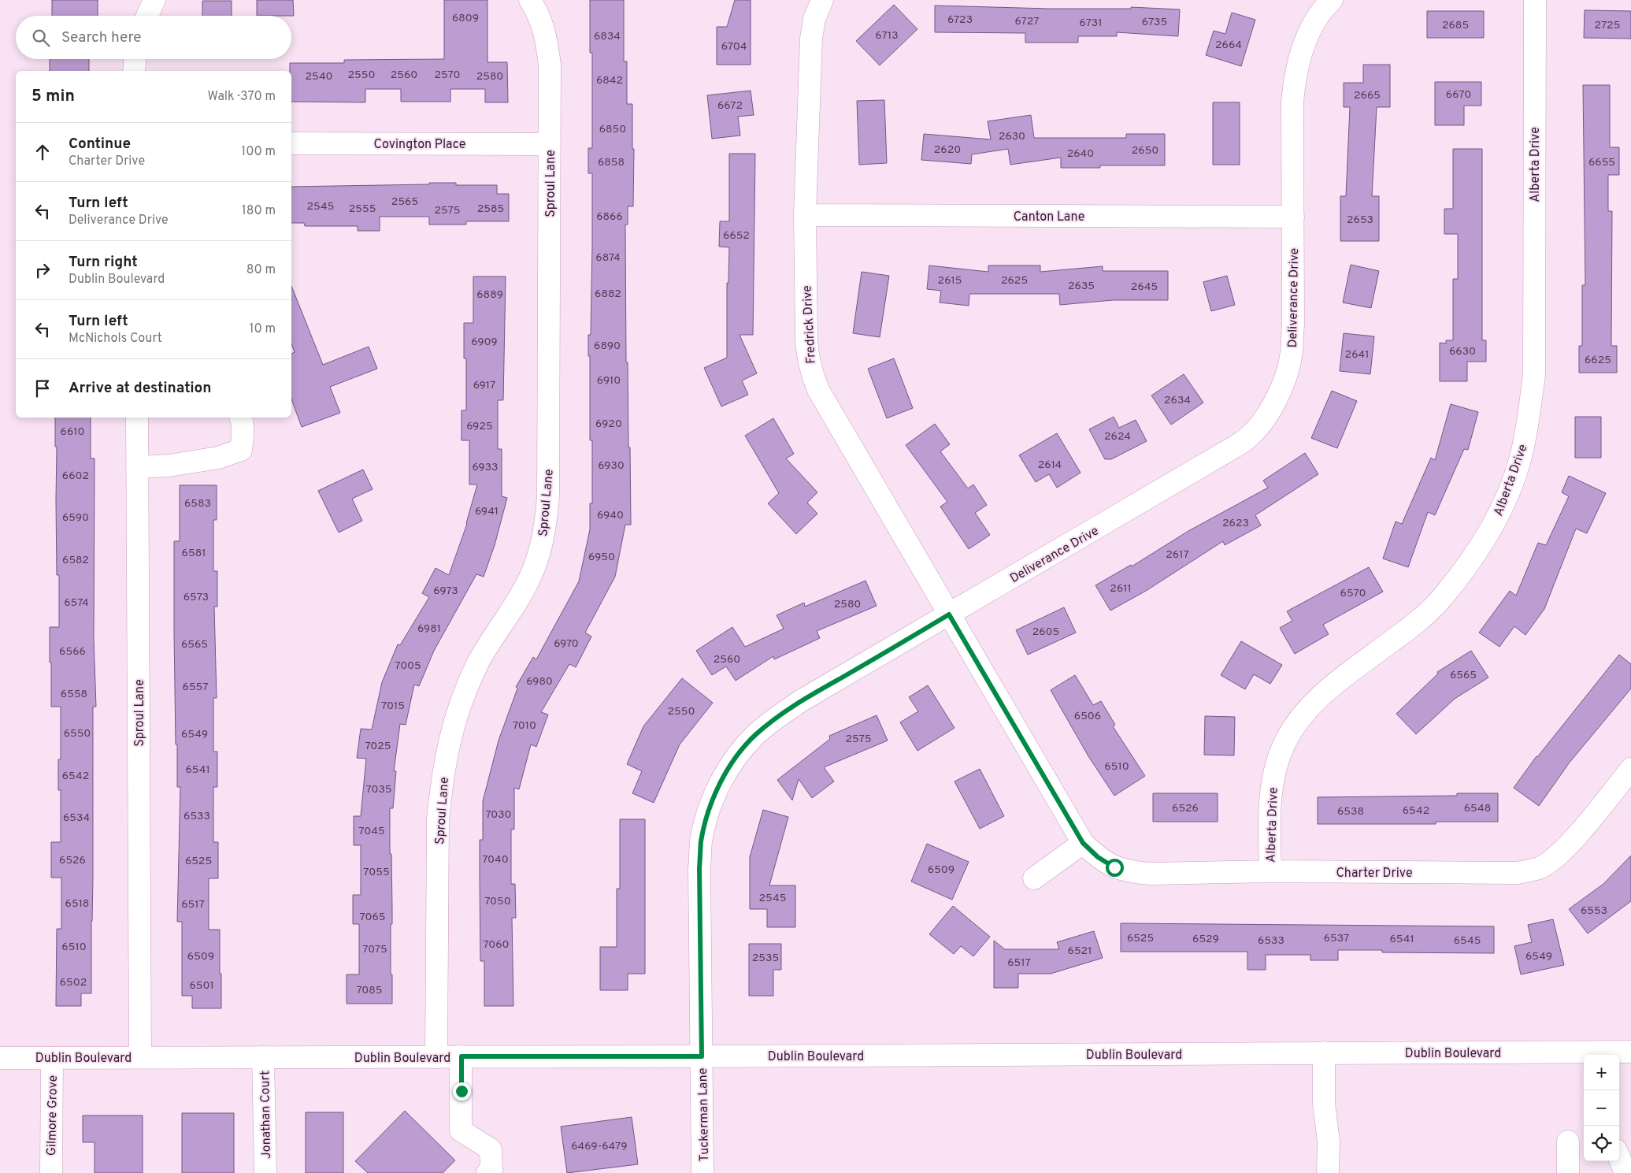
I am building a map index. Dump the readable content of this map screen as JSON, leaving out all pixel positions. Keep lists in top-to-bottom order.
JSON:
{
  "streets": {
    "street": [
      "Covington Place",
      "Alberta Drive",
      "Sproul Lane",
      "Canton Lane",
      "Deliverance Drive",
      "Fredrick Drive",
      "Charter Drive",
      "Dublin Boulevard",
      "Jonathan Court",
      "Tuckerman Lane",
      "Gilmore Grove"
    ]
  },
  "crossings": [
    ["Covington Place", "Sproul Lane"],
    ["Alberta Drive", "Charter Drive"],
    ["Sproul Lane", "Dublin Boulevard"],
    ["Canton Lane", "Deliverance Drive"],
    ["Canton Lane", "Fredrick Drive"],
    ["Deliverance Drive", "Fredrick Drive"],
    ["Deliverance Drive", "Charter Drive"],
    ["Deliverance Drive", "Dublin Boulevard"],
    ["Deliverance Drive", "Tuckerman Lane"],
    ["Fredrick Drive", "Charter Drive"],
    ["Dublin Boulevard", "Jonathan Court"],
    ["Dublin Boulevard", "Tuckerman Lane"],
    ["Dublin Boulevard", "Gilmore Grove"]
  ],
  "house_numbers": [
    "6809",
    "6723",
    "6727",
    "6735",
    "6731",
    "2685",
    "2725",
    "6713",
    "6834",
    "2664",
    "6704",
    "2550",
    "2560",
    "2570",
    "2540",
    "2580",
    "6842",
    "6670",
    "2665",
    "6672",
    "6850",
    "2630",
    "2620",
    "2650",
    "2640",
    "6858",
    "6655",
    "2565",
    "2545",
    "2555",
    "2585",
    "2575",
    "6866",
    "2653",
    "6652",
    "6874",
    "2615",
    "2625",
    "2635",
    "2645",
    "6882",
    "6889",
    "6909",
    "6890",
    "6630",
    "2641",
    "6625",
    "6910",
    "6917",
    "2634",
    "6920",
    "6925",
    "6610",
    "2624",
    "2614",
    "6930",
    "6933",
    "6602",
    "6583",
    "6941",
    "6940",
    "6590",
    "2623",
    "6581",
    "2617",
    "6950",
    "6582",
    "2611",
    "6973",
    "6570",
    "6573",
    "6574",
    "2580",
    "6981",
    "2605",
    "6970",
    "6565",
    "6566",
    "2560",
    "7005",
    "6565",
    "6980",
    "6557",
    "6558",
    "7015",
    "2550",
    "6506",
    "7010",
    "6550",
    "6549",
    "2575",
    "7025",
    "6510",
    "6541",
    "6542",
    "7035",
    "6526",
    "6548",
    "6542",
    "6538",
    "7030",
    "6533",
    "6534",
    "7045",
    "7040",
    "6526",
    "6525",
    "6509",
    "7055",
    "2545",
    "7050",
    "6518",
    "6517",
    "6553",
    "7065",
    "6525",
    "6537",
    "6529",
    "6541",
    "6533",
    "6545",
    "7060",
    "6510",
    "7075",
    "6521",
    "6509",
    "6549",
    "2535",
    "6517",
    "6502",
    "6501",
    "7085",
    "6469-6479"
  ],
  "page": {
    "search": "Search here",
    "heading": ["5 min", "Walk · 370 m"],
    "list": [
      ["Continue", "Charter Drive", "100 m"],
      ["Turn left", "Deliverance Drive", "180 m"],
      ["Turn right", "Dublin Boulevard", "80 m"],
      ["Turn left", "McNichols Court", "10 m"],
      "Arrive at destination"
    ],
    "map_buttons": ["+", "−"]
  }
}
